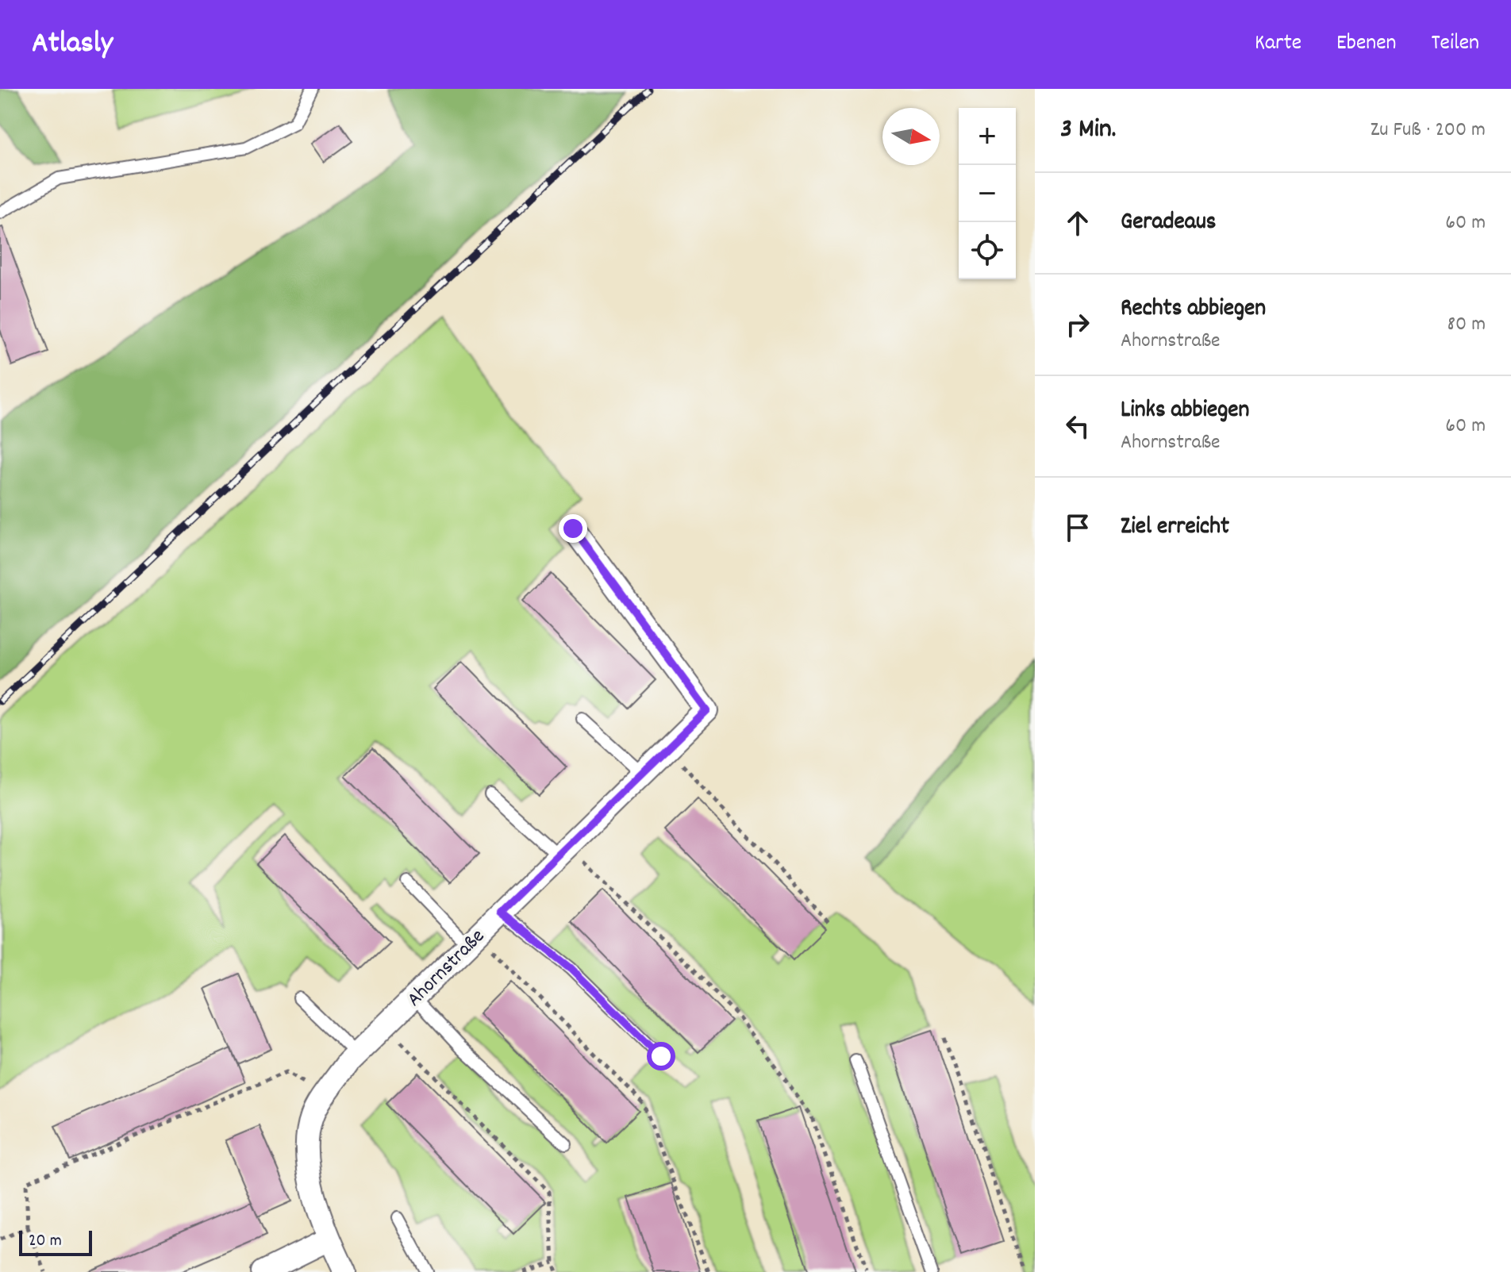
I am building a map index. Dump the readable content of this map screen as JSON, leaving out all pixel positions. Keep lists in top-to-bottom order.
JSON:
{
  "streets": {
    "street": ["Ahornstraße"]
  },
  "scale_bar": "20 m",
  "north": "right",
  "page": {
    "header": "Atlasly",
    "nav": ["Karte", "Ebenen", "Teilen"],
    "heading": ["3 Min.", "Zu Fuß · 200 m"],
    "map_buttons": ["+", "−"],
    "list": [
      ["Geradeaus", "60 m"],
      ["Rechts abbiegen", "Ahornstraße", "80 m"],
      ["Links abbiegen", "Ahornstraße", "60 m"],
      "Ziel erreicht"
    ],
    "scale": "20 m"
  }
}
